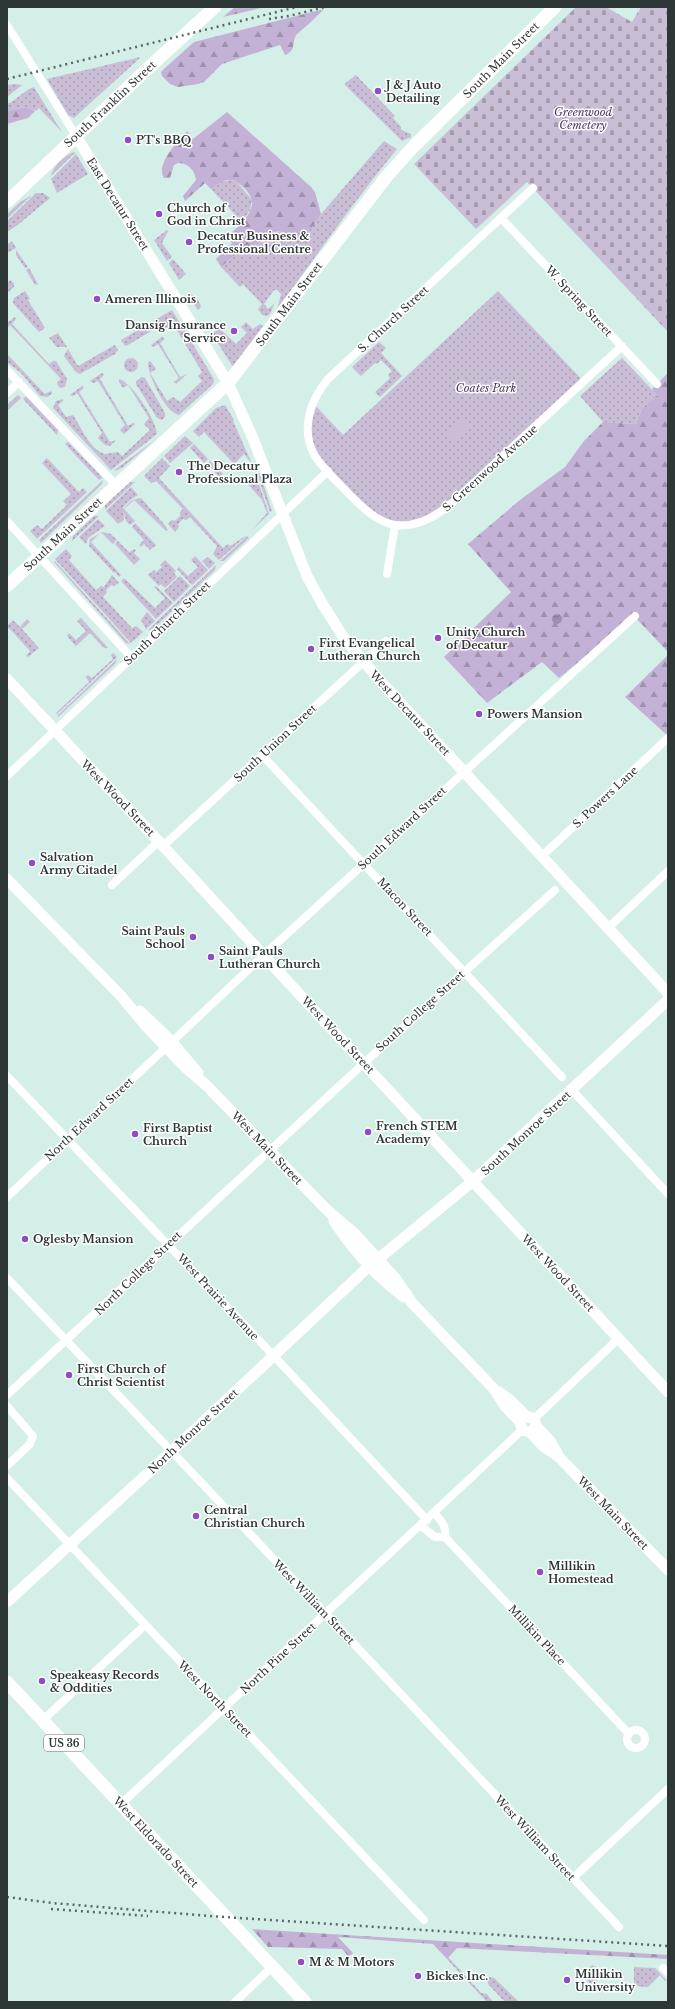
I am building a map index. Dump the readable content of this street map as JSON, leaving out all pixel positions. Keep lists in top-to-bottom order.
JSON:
{
  "streets": {
    "main road": [
      "South Main Street",
      "South Franklin Street",
      "US 36",
      "West Eldorado Street"
    ],
    "street": [
      "East Decatur Street",
      "W. Spring Street",
      "S. Church Street",
      "S. Greenwood Avenue",
      "South Church Street",
      "West Decatur Street",
      "South Union Street",
      "S. Powers Lane",
      "West Wood Street",
      "South Edward Street",
      "Macon Street",
      "South College Street",
      "North Edward Street",
      "South Monroe Street",
      "West Main Street",
      "North College Street",
      "West Prairie Avenue",
      "North Monroe Street",
      "West William Street",
      "Millikin Place",
      "North Pine Street",
      "West North Street"
    ]
  },
  "crossings": [
    ["South Main Street", "East Decatur Street"],
    ["South Main Street", "West Decatur Street"],
    ["South Franklin Street", "East Decatur Street"],
    ["East Decatur Street", "West Decatur Street"],
    ["W. Spring Street", "S. Church Street"],
    ["W. Spring Street", "S. Greenwood Avenue"],
    ["S. Church Street", "S. Greenwood Avenue"],
    ["S. Church Street", "South Church Street"],
    ["S. Greenwood Avenue", "South Church Street"],
    ["South Church Street", "West Decatur Street"],
    ["South Church Street", "West Wood Street"],
    ["West Decatur Street", "South Union Street"],
    ["West Decatur Street", "S. Powers Lane"],
    ["West Decatur Street", "South Edward Street"],
    ["South Union Street", "West Wood Street"],
    ["South Union Street", "Macon Street"],
    ["West Wood Street", "South Edward Street"],
    ["West Wood Street", "South College Street"],
    ["West Wood Street", "South Monroe Street"],
    ["West Wood Street", "North Pine Street"],
    ["South Edward Street", "Macon Street"],
    ["South Edward Street", "North Edward Street"],
    ["South Edward Street", "West Main Street"],
    ["Macon Street", "South College Street"],
    ["South College Street", "West Main Street"],
    ["South College Street", "North College Street"],
    ["North Edward Street", "West Main Street"],
    ["North Edward Street", "West Prairie Avenue"],
    ["South Monroe Street", "West Main Street"],
    ["South Monroe Street", "North Monroe Street"],
    ["West Main Street", "North College Street"],
    ["West Main Street", "North Monroe Street"],
    ["West Main Street", "North Pine Street"],
    ["North College Street", "West Prairie Avenue"],
    ["North College Street", "West William Street"],
    ["West Prairie Avenue", "North Monroe Street"],
    ["West Prairie Avenue", "North Pine Street"],
    ["North Monroe Street", "West William Street"],
    ["North Monroe Street", "West North Street"],
    ["West William Street", "North Pine Street"],
    ["Millikin Place", "North Pine Street"],
    ["North Pine Street", "West North Street"],
    ["North Pine Street", "West Eldorado Street"]
  ],
  "parks": ["Greenwood Cemetery", "Coates Park"],
  "places": [
    "J & J Auto Detailing",
    "PT's BBQ",
    "Church of God in Christ",
    "Decatur Business & Professional Centre",
    "Ameren Illinois",
    "Dansig Insurance Service",
    "The Decatur Professional Plaza",
    "Unity Church of Decatur",
    "First Evangelical Lutheran Church",
    "Powers Mansion",
    "Salvation Army Citadel",
    "Saint Pauls School",
    "Saint Pauls Lutheran Church",
    "French STEM Academy",
    "First Baptist Church",
    "Oglesby Mansion",
    "First Church of Christ Scientist",
    "Central Christian Church",
    "Millikin Homestead",
    "Speakeasy Records & Oddities",
    "M & M Motors",
    "Bickes Inc.",
    "Millikin University"
  ]
}
